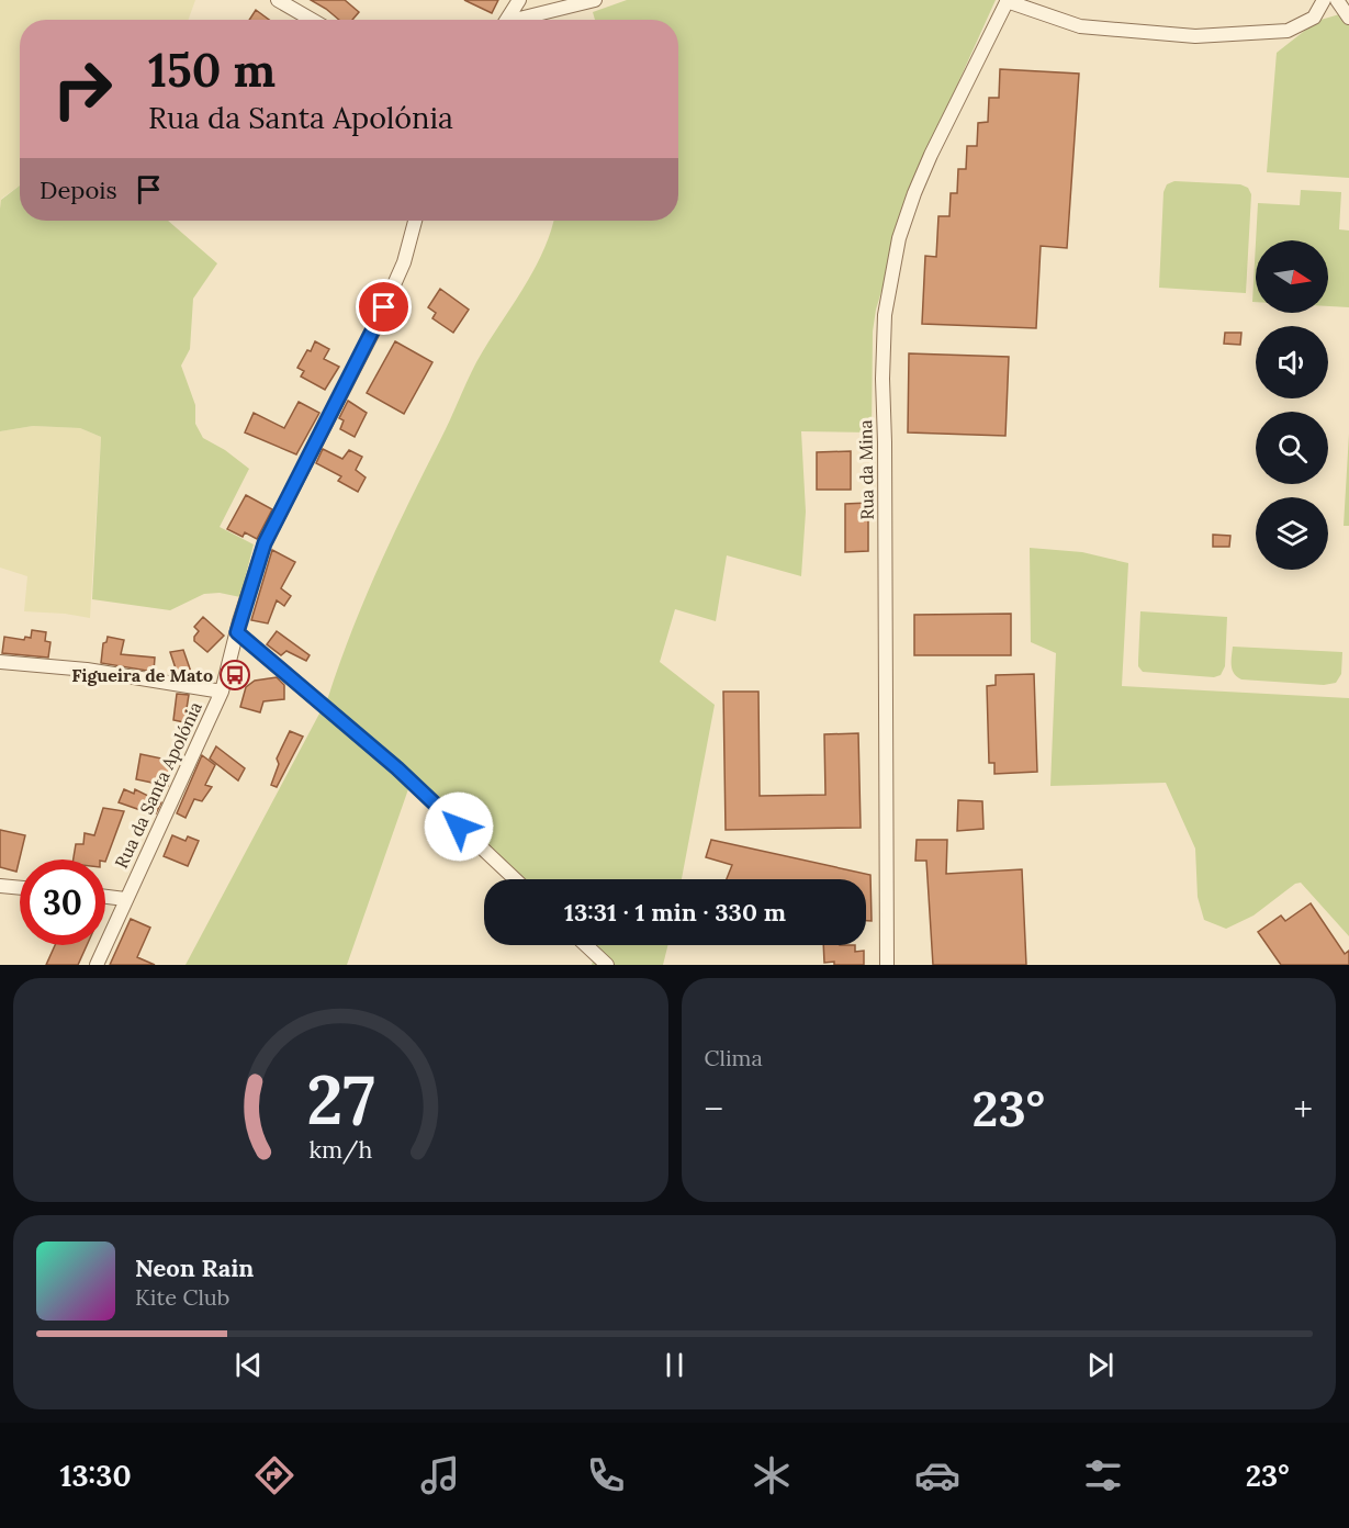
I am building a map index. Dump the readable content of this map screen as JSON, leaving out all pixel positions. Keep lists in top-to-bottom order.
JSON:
{
  "streets": {
    "street": ["Rua da Mina", "Rua da Santa Apolónia"]
  },
  "places": {
    "bus stop": ["Figueira de Mato"]
  },
  "north": "right",
  "page": {
    "turn": ["150 m", "Rua da Santa Apolónia"],
    "then": "Depois",
    "limit": "30",
    "trip": "13:31 · 1 min · 330 m",
    "tile": "Clima",
    "heat": ["−", "23°", "+"],
    "song": ["Neon Rain", "Kite Club"],
    "tabs": ["13:30", "23°"],
    "gauge": ["27", "km/h"]
  }
}
